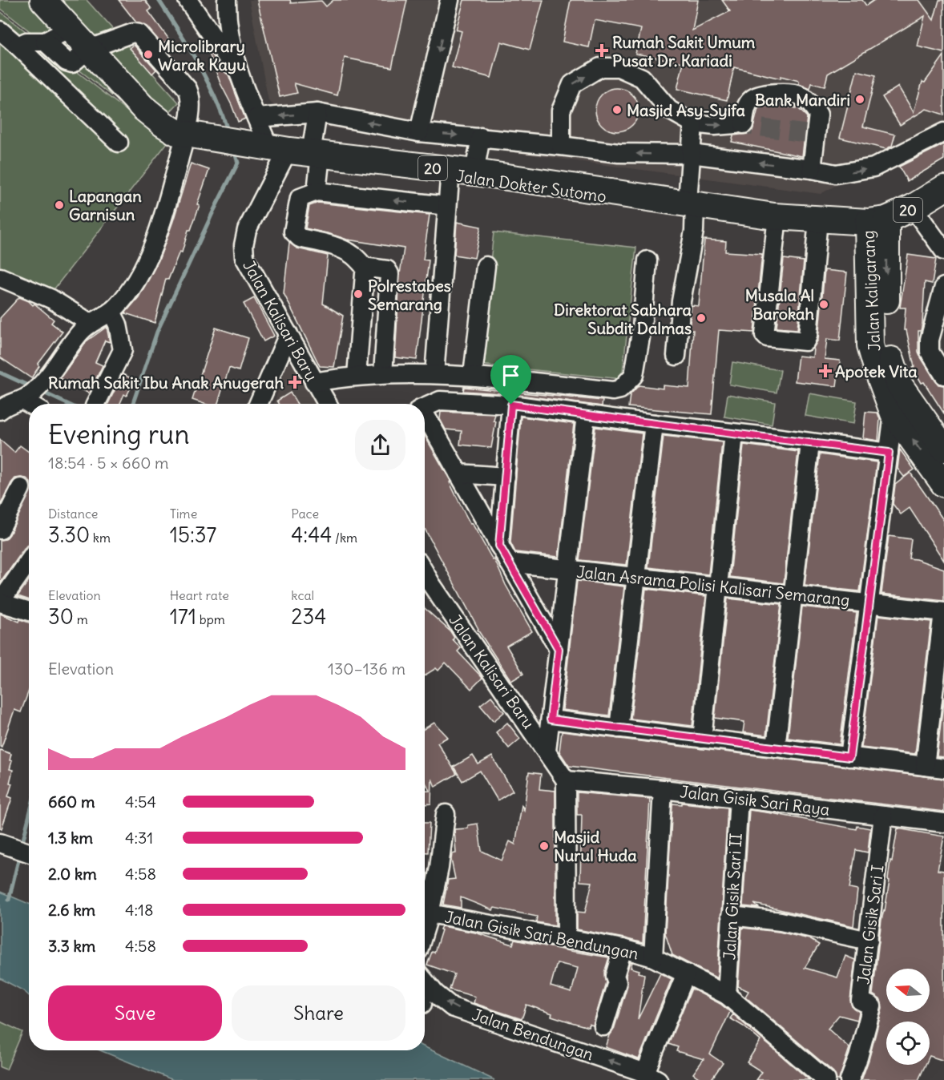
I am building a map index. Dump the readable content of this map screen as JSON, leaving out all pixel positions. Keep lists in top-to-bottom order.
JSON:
{
  "streets": {
    "highway": ["20", "Jalan Dokter Sutomo", "Jalan Kaligarang"],
    "street": [
      "Jalan Kalisari Baru",
      "Jalan Asrama Polisi Kalisari Semarang",
      "Jalan Gisik Sari Raya",
      "Jalan Gisik Sari II",
      "Jalan Gisik Sari I",
      "Jalan Gisik Sari Bendungan",
      "Jalan Bendungan"
    ]
  },
  "crossings": [
    ["Jalan Dokter Sutomo", "Jalan Kaligarang"],
    ["Jalan Dokter Sutomo", "Jalan Kalisari Baru"],
    ["Jalan Kalisari Baru", "Jalan Gisik Sari Raya"],
    ["Jalan Gisik Sari Raya", "Jalan Gisik Sari II"],
    ["Jalan Gisik Sari Raya", "Jalan Gisik Sari I"],
    ["Jalan Gisik Sari II", "Jalan Gisik Sari Bendungan"]
  ],
  "one_way": ["Jalan Bendungan"],
  "places": {
    "health": ["Rumah Sakit Umum Pusat Dr. Kariadi", "Apotek Vita", "Rumah Sakit Ibu Anak Anugerah"],
    "other": [
      "Microlibrary Warak Kayu",
      "Bank Mandiri",
      "Masjid Asy-Syifa",
      "Lapangan Garnisun",
      "Polrestabes Semarang",
      "Musala Al Barokah",
      "Direktorat Sabhara Subdit Dalmas",
      "Masjid Nurul Huda"
    ]
  },
  "north": "left",
  "page": {
    "heading": ["Evening run", "18:54 · 5 × 660 m"],
    "stats": [
      ["Distance", "3.30 km"],
      ["Time", "15:37"],
      ["Pace", "4:44 /km"],
      ["Elevation", "30 m"],
      ["Heart rate", "171 bpm"],
      ["kcal", "234"]
    ],
    "chart": ["Elevation", "130–136 m"],
    "list": [
      {
        "name": "660 m",
        "note": "4:54"
      },
      {
        "name": "1.3 km",
        "note": "4:31"
      },
      {
        "name": "2.0 km",
        "note": "4:58"
      },
      {
        "name": "2.6 km",
        "note": "4:18"
      },
      {
        "name": "3.3 km",
        "note": "4:58"
      }
    ],
    "buttons": ["Save", "Share"]
  }
}
